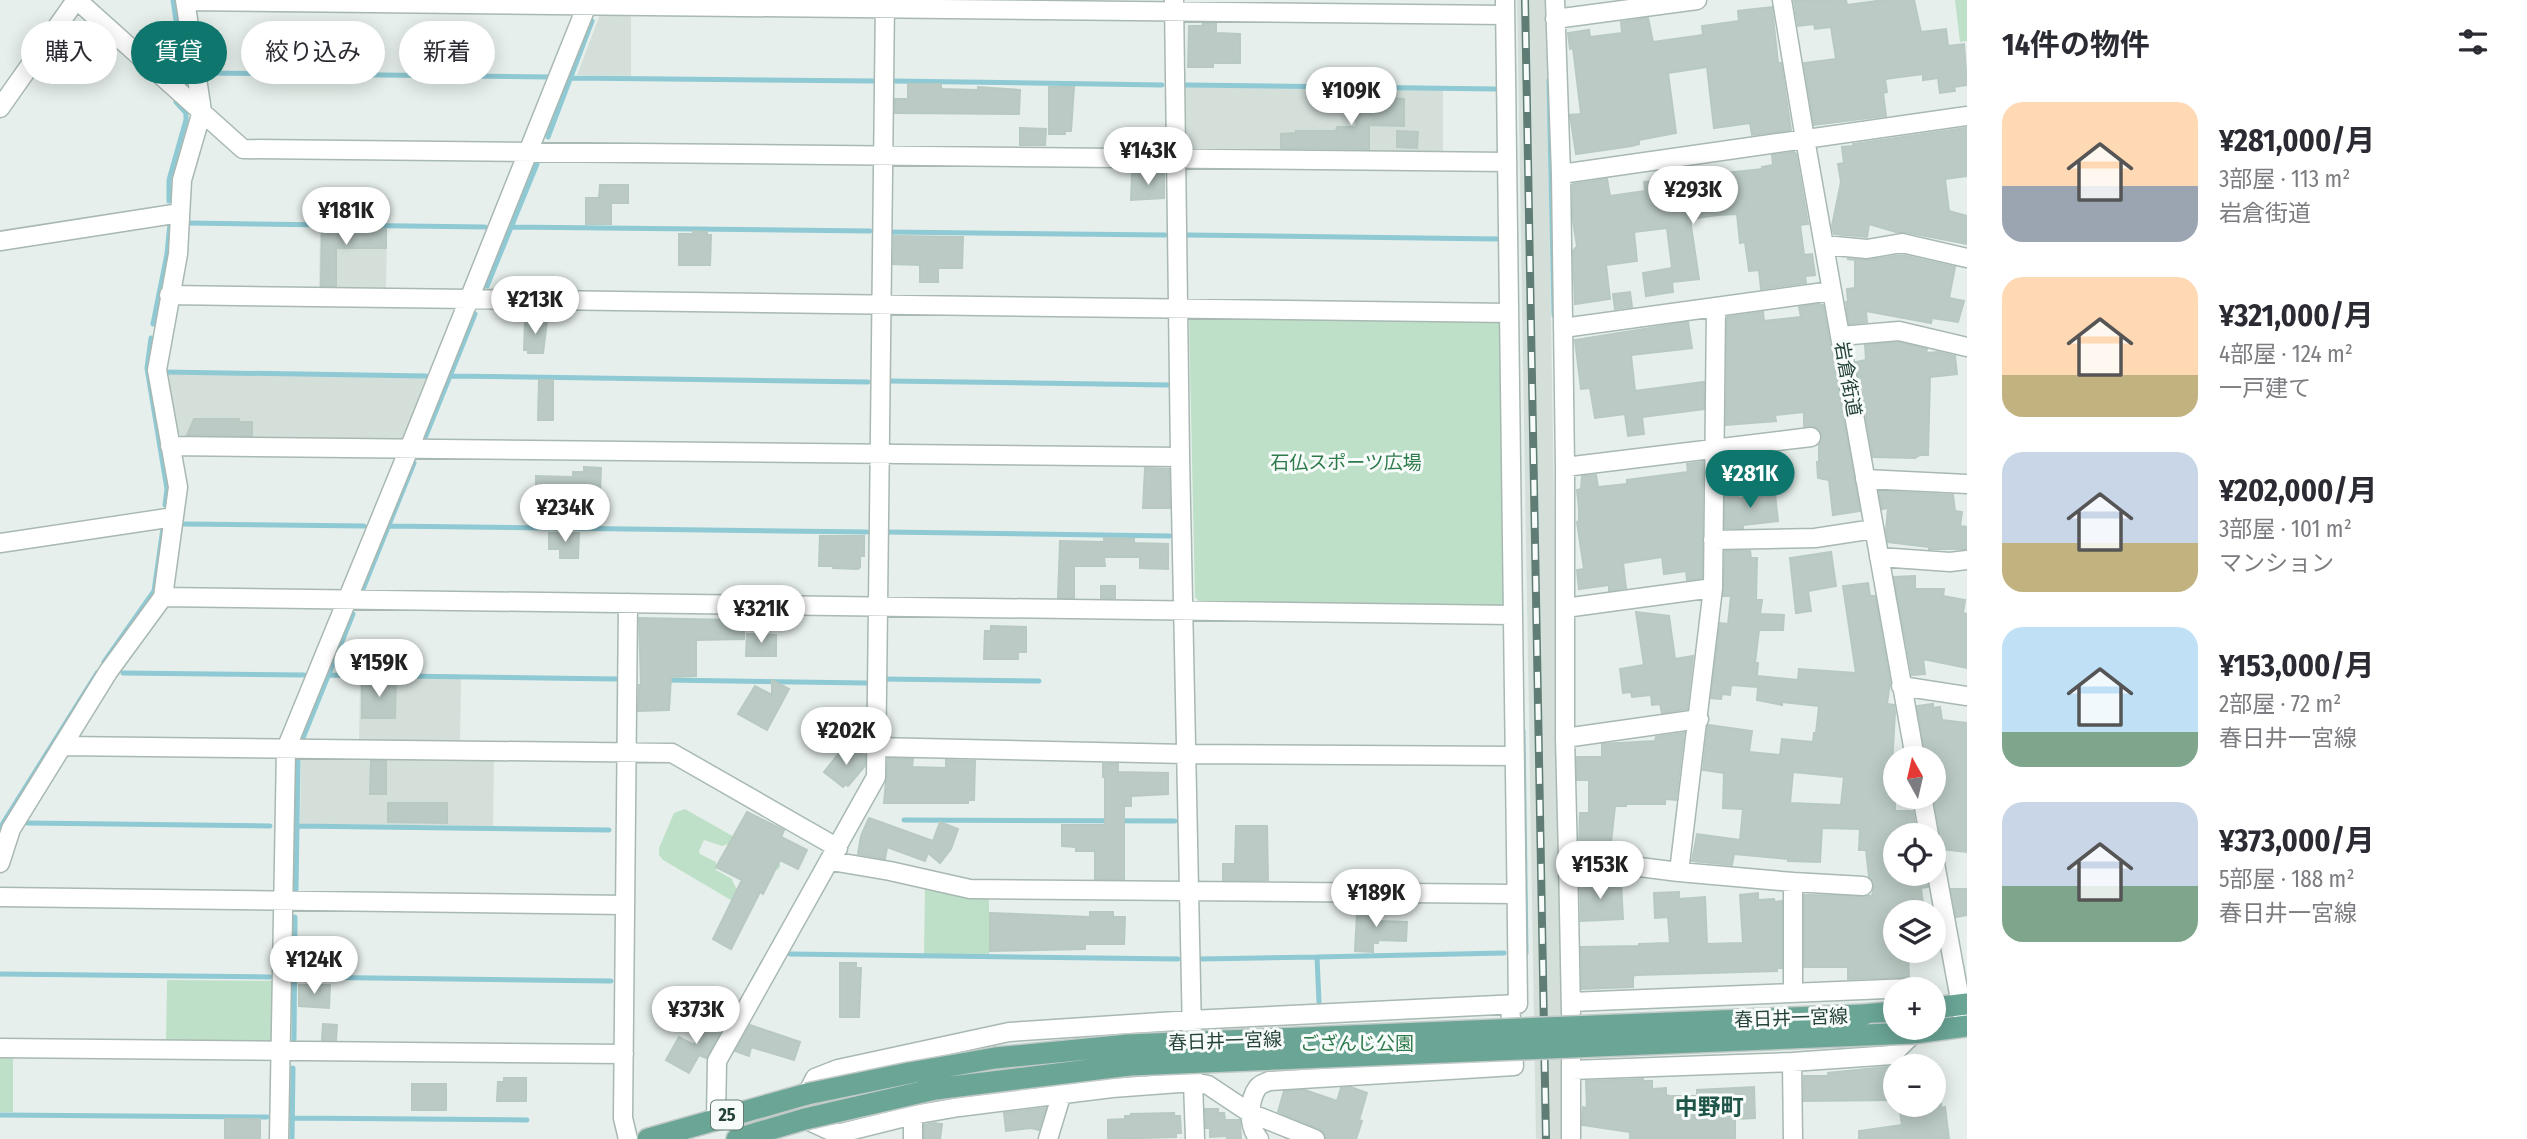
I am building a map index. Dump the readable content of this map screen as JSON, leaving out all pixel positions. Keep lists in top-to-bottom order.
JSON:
{
  "streets": {
    "main road": ["春日井一宮線", "25"],
    "street": ["岩倉街道"]
  },
  "districts": ["中野町"],
  "parks": ["石仏スポーツ広場", "ござんじ公園"],
  "north": "top",
  "page": {
    "heading": "14件の物件",
    "chip": [
      "購入",
      "賃貸",
      "絞り込み",
      "新着"
    ],
    "price": [
      "¥109K",
      "¥143K",
      "¥293K",
      "¥181K",
      "¥213K",
      "¥281K",
      "¥234K",
      "¥321K",
      "¥159K",
      "¥202K",
      "¥153K",
      "¥189K",
      "¥124K",
      "¥373K"
    ],
    "list": [
      {
        "name": "¥281,000/月",
        "note": "3部屋 · 113 m² · 岩倉街道"
      },
      {
        "name": "¥321,000/月",
        "note": "4部屋 · 124 m² · 一戸建て"
      },
      {
        "name": "¥202,000/月",
        "note": "3部屋 · 101 m² · マンション"
      },
      {
        "name": "¥153,000/月",
        "note": "2部屋 · 72 m² · 春日井一宮線"
      },
      {
        "name": "¥373,000/月",
        "note": "5部屋 · 188 m² · 春日井一宮線"
      }
    ],
    "map_buttons": ["+", "−"]
  }
}
